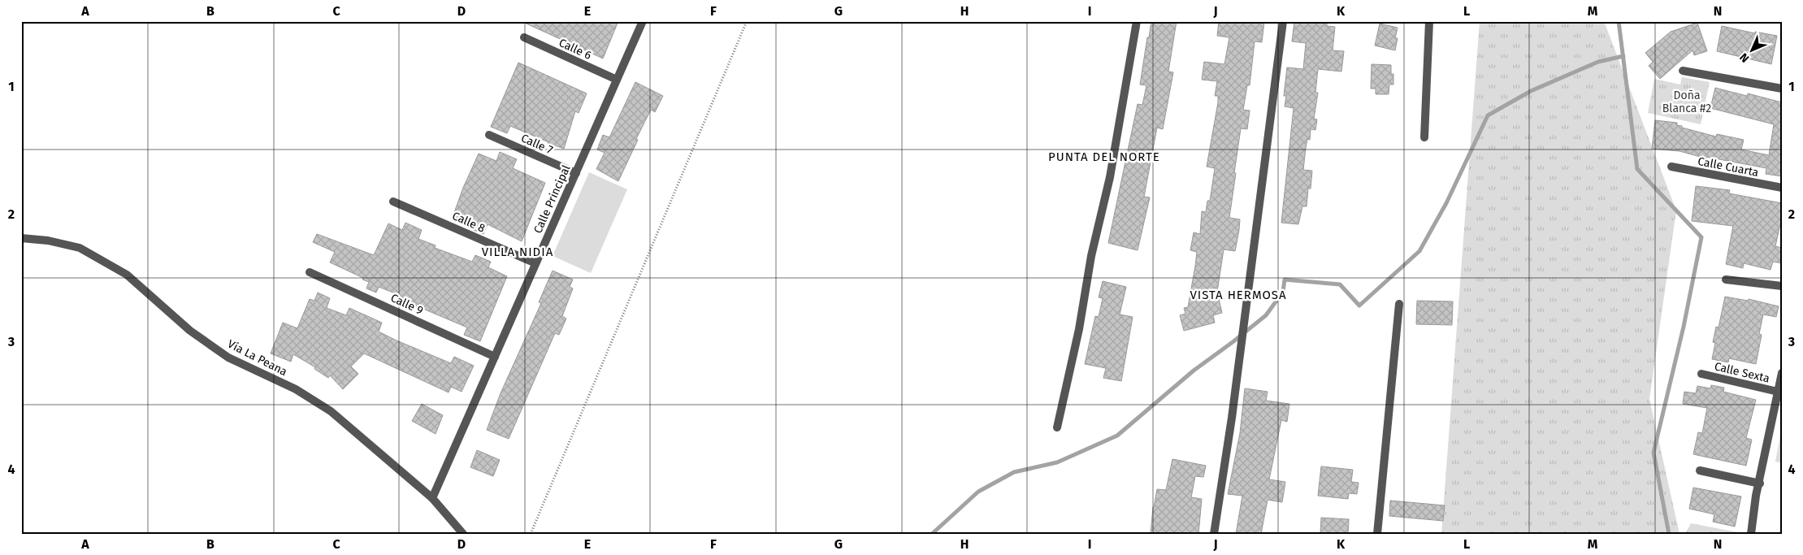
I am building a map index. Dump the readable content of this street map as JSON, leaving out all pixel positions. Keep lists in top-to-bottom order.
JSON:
{
  "streets": {
    "street": [
      "Calle 6",
      "Calle 7",
      "Calle Cuarta",
      "Calle Principal",
      "Calle 8",
      "Calle 9",
      "Vía La Peana",
      "Calle Sexta"
    ]
  },
  "crossings": [
    ["Calle 6", "Calle Principal"],
    ["Calle 7", "Calle Principal"],
    ["Calle Principal", "Calle 8"],
    ["Calle Principal", "Calle 9"],
    ["Calle Principal", "Vía La Peana"]
  ],
  "districts": ["PUNTA DEL NORTE", "VILLA NIDIA", "VISTA HERMOSA"],
  "parks": ["Doña Blanca #2"],
  "north": "bottom left",
  "grid": {
    "columns": [
      "A",
      "B",
      "C",
      "D",
      "E",
      "F",
      "G",
      "H",
      "I",
      "J",
      "K",
      "L",
      "M",
      "N"
    ],
    "rows": [
      "1",
      "2",
      "3",
      "4"
    ]
  }
}
